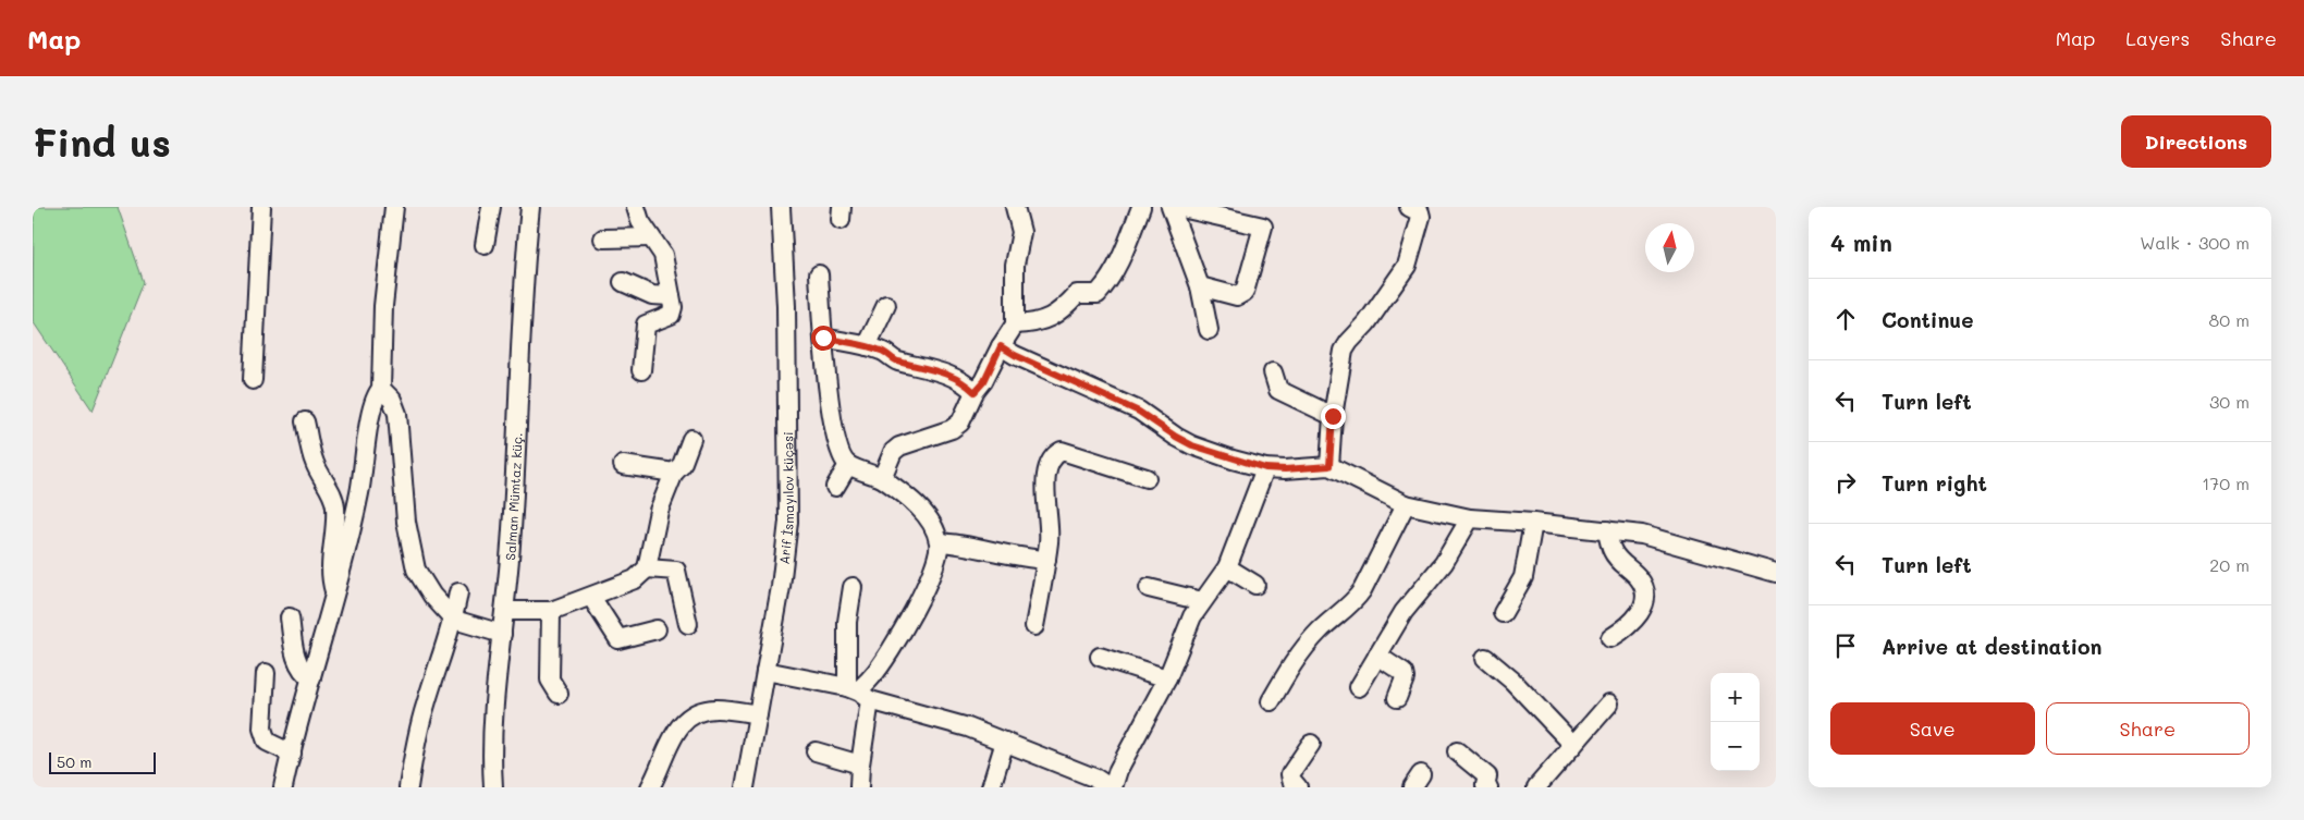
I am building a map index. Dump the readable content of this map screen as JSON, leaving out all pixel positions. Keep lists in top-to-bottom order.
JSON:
{
  "streets": {
    "street": ["Salman Mümtaz küç.", "Arif İsmayılov küçəsi"]
  },
  "scale_bar": "50 m",
  "north": "top",
  "page": {
    "header": "Map",
    "nav": ["Map", "Layers", "Share"],
    "buttons": [
      "Directions",
      ["Save", "Share"]
    ],
    "title": "Find us",
    "heading": ["4 min", "Walk · 300 m"],
    "list": [
      ["Continue", "80 m"],
      ["Turn left", "30 m"],
      ["Turn right", "170 m"],
      ["Turn left", "20 m"],
      "Arrive at destination"
    ],
    "map_buttons": ["+", "−"],
    "scale": "50 m"
  }
}
